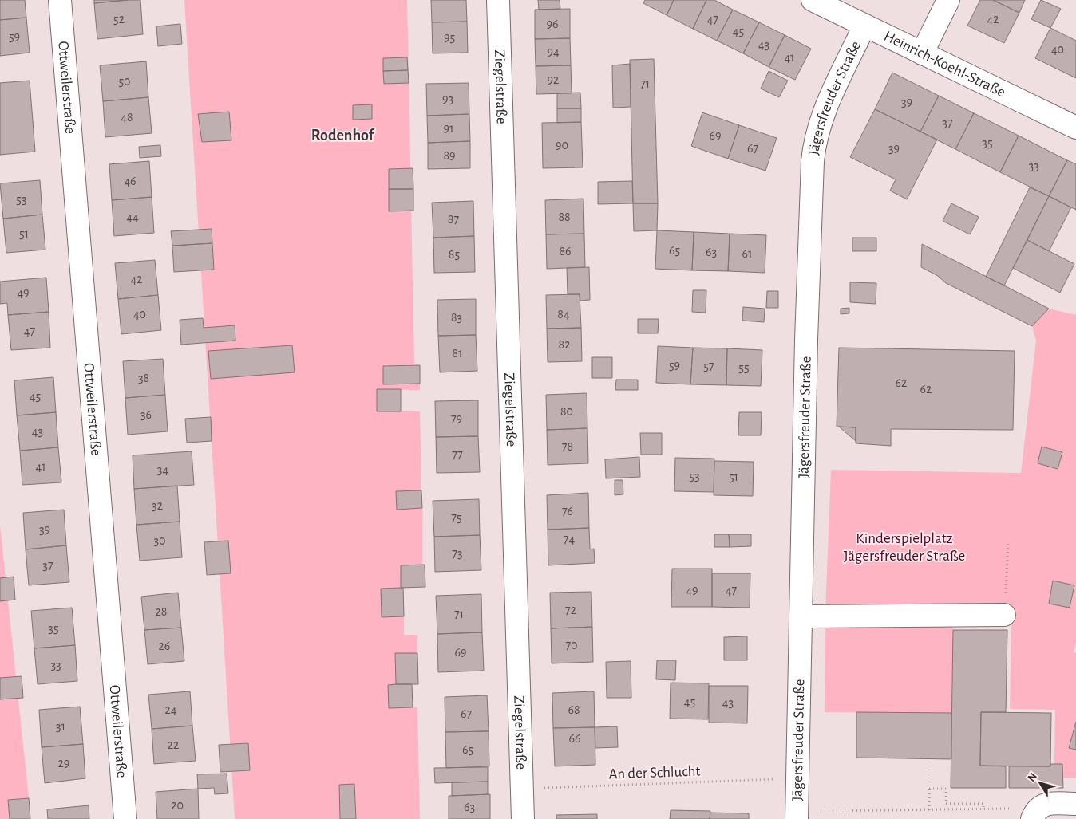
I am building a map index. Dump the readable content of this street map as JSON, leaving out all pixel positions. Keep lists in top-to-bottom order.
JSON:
{
  "streets": {
    "street": [
      "Heinrich-Koehl-Straße",
      "Ziegelstraße",
      "Ottweilerstraße",
      "Jägersfreuder Straße"
    ],
    "path": ["An der Schlucht"]
  },
  "crossings": [
    ["Heinrich-Koehl-Straße", "Jägersfreuder Straße"]
  ],
  "districts": ["Rodenhof"],
  "parks": ["Kinderspielplatz Jägersfreuder Straße"],
  "house_numbers": [
    "52",
    "47",
    "42",
    "96",
    "45",
    "59",
    "95",
    "43",
    "40",
    "94",
    "41",
    "92",
    "50",
    "71",
    "93",
    "39",
    "48",
    "37",
    "91",
    "69",
    "35",
    "90",
    "67",
    "39",
    "89",
    "33",
    "46",
    "53",
    "44",
    "88",
    "87",
    "51",
    "65",
    "86",
    "63",
    "61",
    "85",
    "42",
    "49",
    "40",
    "84",
    "83",
    "47",
    "82",
    "81",
    "59",
    "57",
    "55",
    "38",
    "62",
    "62",
    "45",
    "80",
    "36",
    "79",
    "43",
    "78",
    "77",
    "41",
    "34",
    "53",
    "51",
    "32",
    "76",
    "75",
    "39",
    "74",
    "30",
    "73",
    "37",
    "49",
    "47",
    "72",
    "28",
    "71",
    "35",
    "70",
    "26",
    "69",
    "33",
    "45",
    "43",
    "24",
    "68",
    "67",
    "31",
    "66",
    "22",
    "65",
    "29",
    "20",
    "63"
  ],
  "north": "top left"
}
